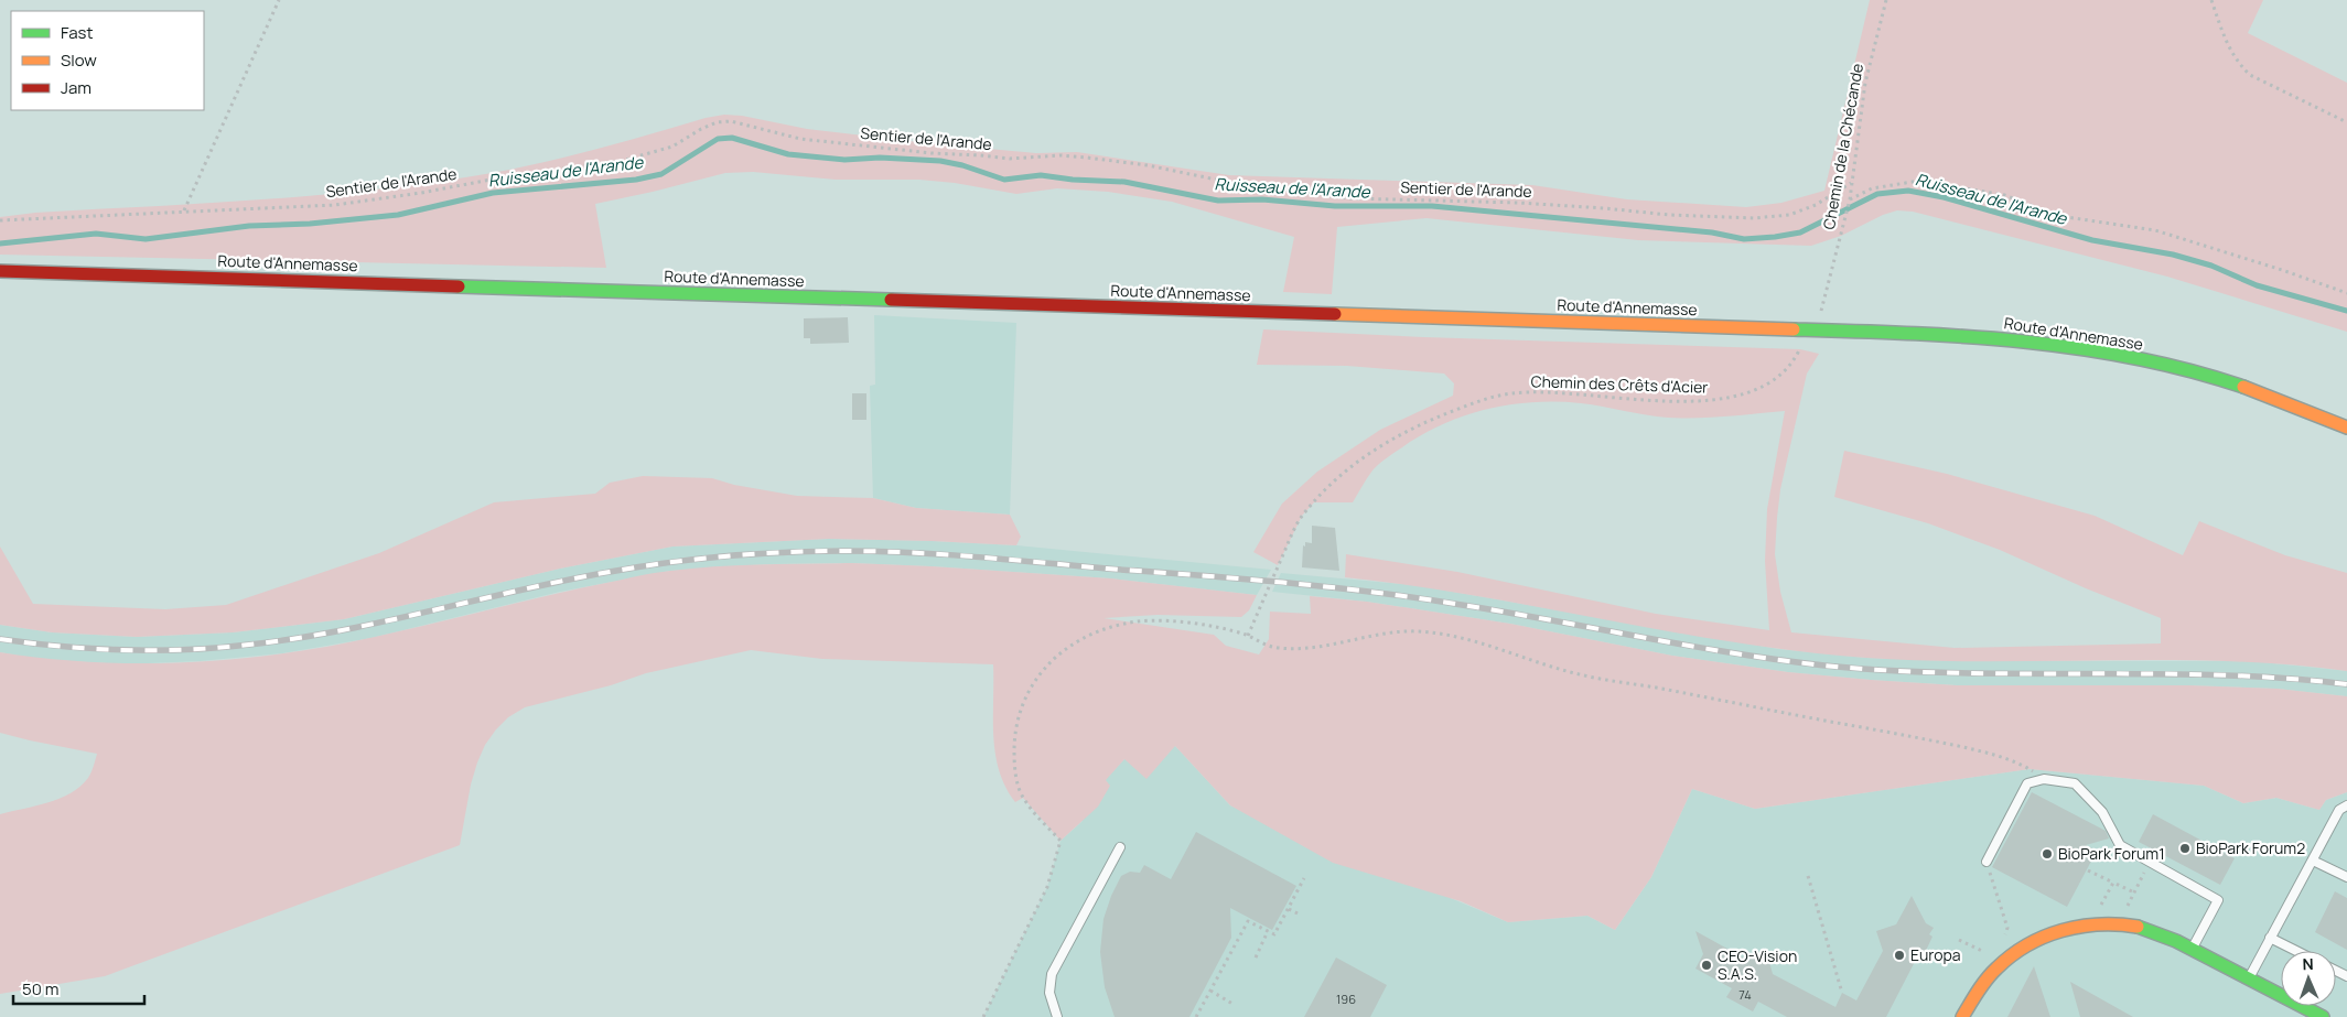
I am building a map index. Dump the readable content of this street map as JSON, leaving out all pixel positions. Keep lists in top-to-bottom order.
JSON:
{
  "streets": {
    "main road": ["Route d'Annemasse"],
    "path": ["Sentier de l'Arande", "Chemin de la Chécande", "Chemin des Crêts d'Acier"]
  },
  "crossings": [
    ["Sentier de l'Arande", "Chemin de la Chécande"],
    ["Chemin de la Chécande", "Route d'Annemasse"],
    ["Chemin de la Chécande", "Chemin des Crêts d'Acier"],
    ["Route d'Annemasse", "Chemin des Crêts d'Acier"]
  ],
  "water": ["Ruisseau de l'Arande"],
  "places": [
    "BioPark Forum2",
    "BioPark Forum1",
    "Europa",
    "CEO-Vision S.A.S."
  ],
  "house_numbers": ["74", "196"],
  "legend": ["Fast", "Slow", "Jam"],
  "scale_bar": "50 m",
  "north": "top"
}
